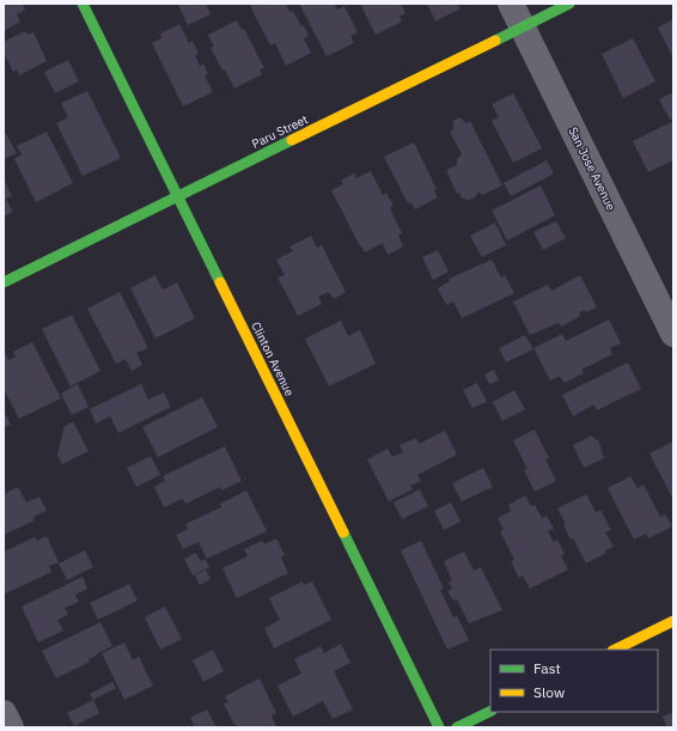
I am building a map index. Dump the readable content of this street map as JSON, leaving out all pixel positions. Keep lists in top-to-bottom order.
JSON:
{
  "streets": {
    "street": ["Paru Street", "San Jose Avenue", "Clinton Avenue"]
  },
  "crossings": [
    ["Paru Street", "San Jose Avenue"],
    ["Paru Street", "Clinton Avenue"]
  ],
  "legend": ["Fast", "Slow"]
}
